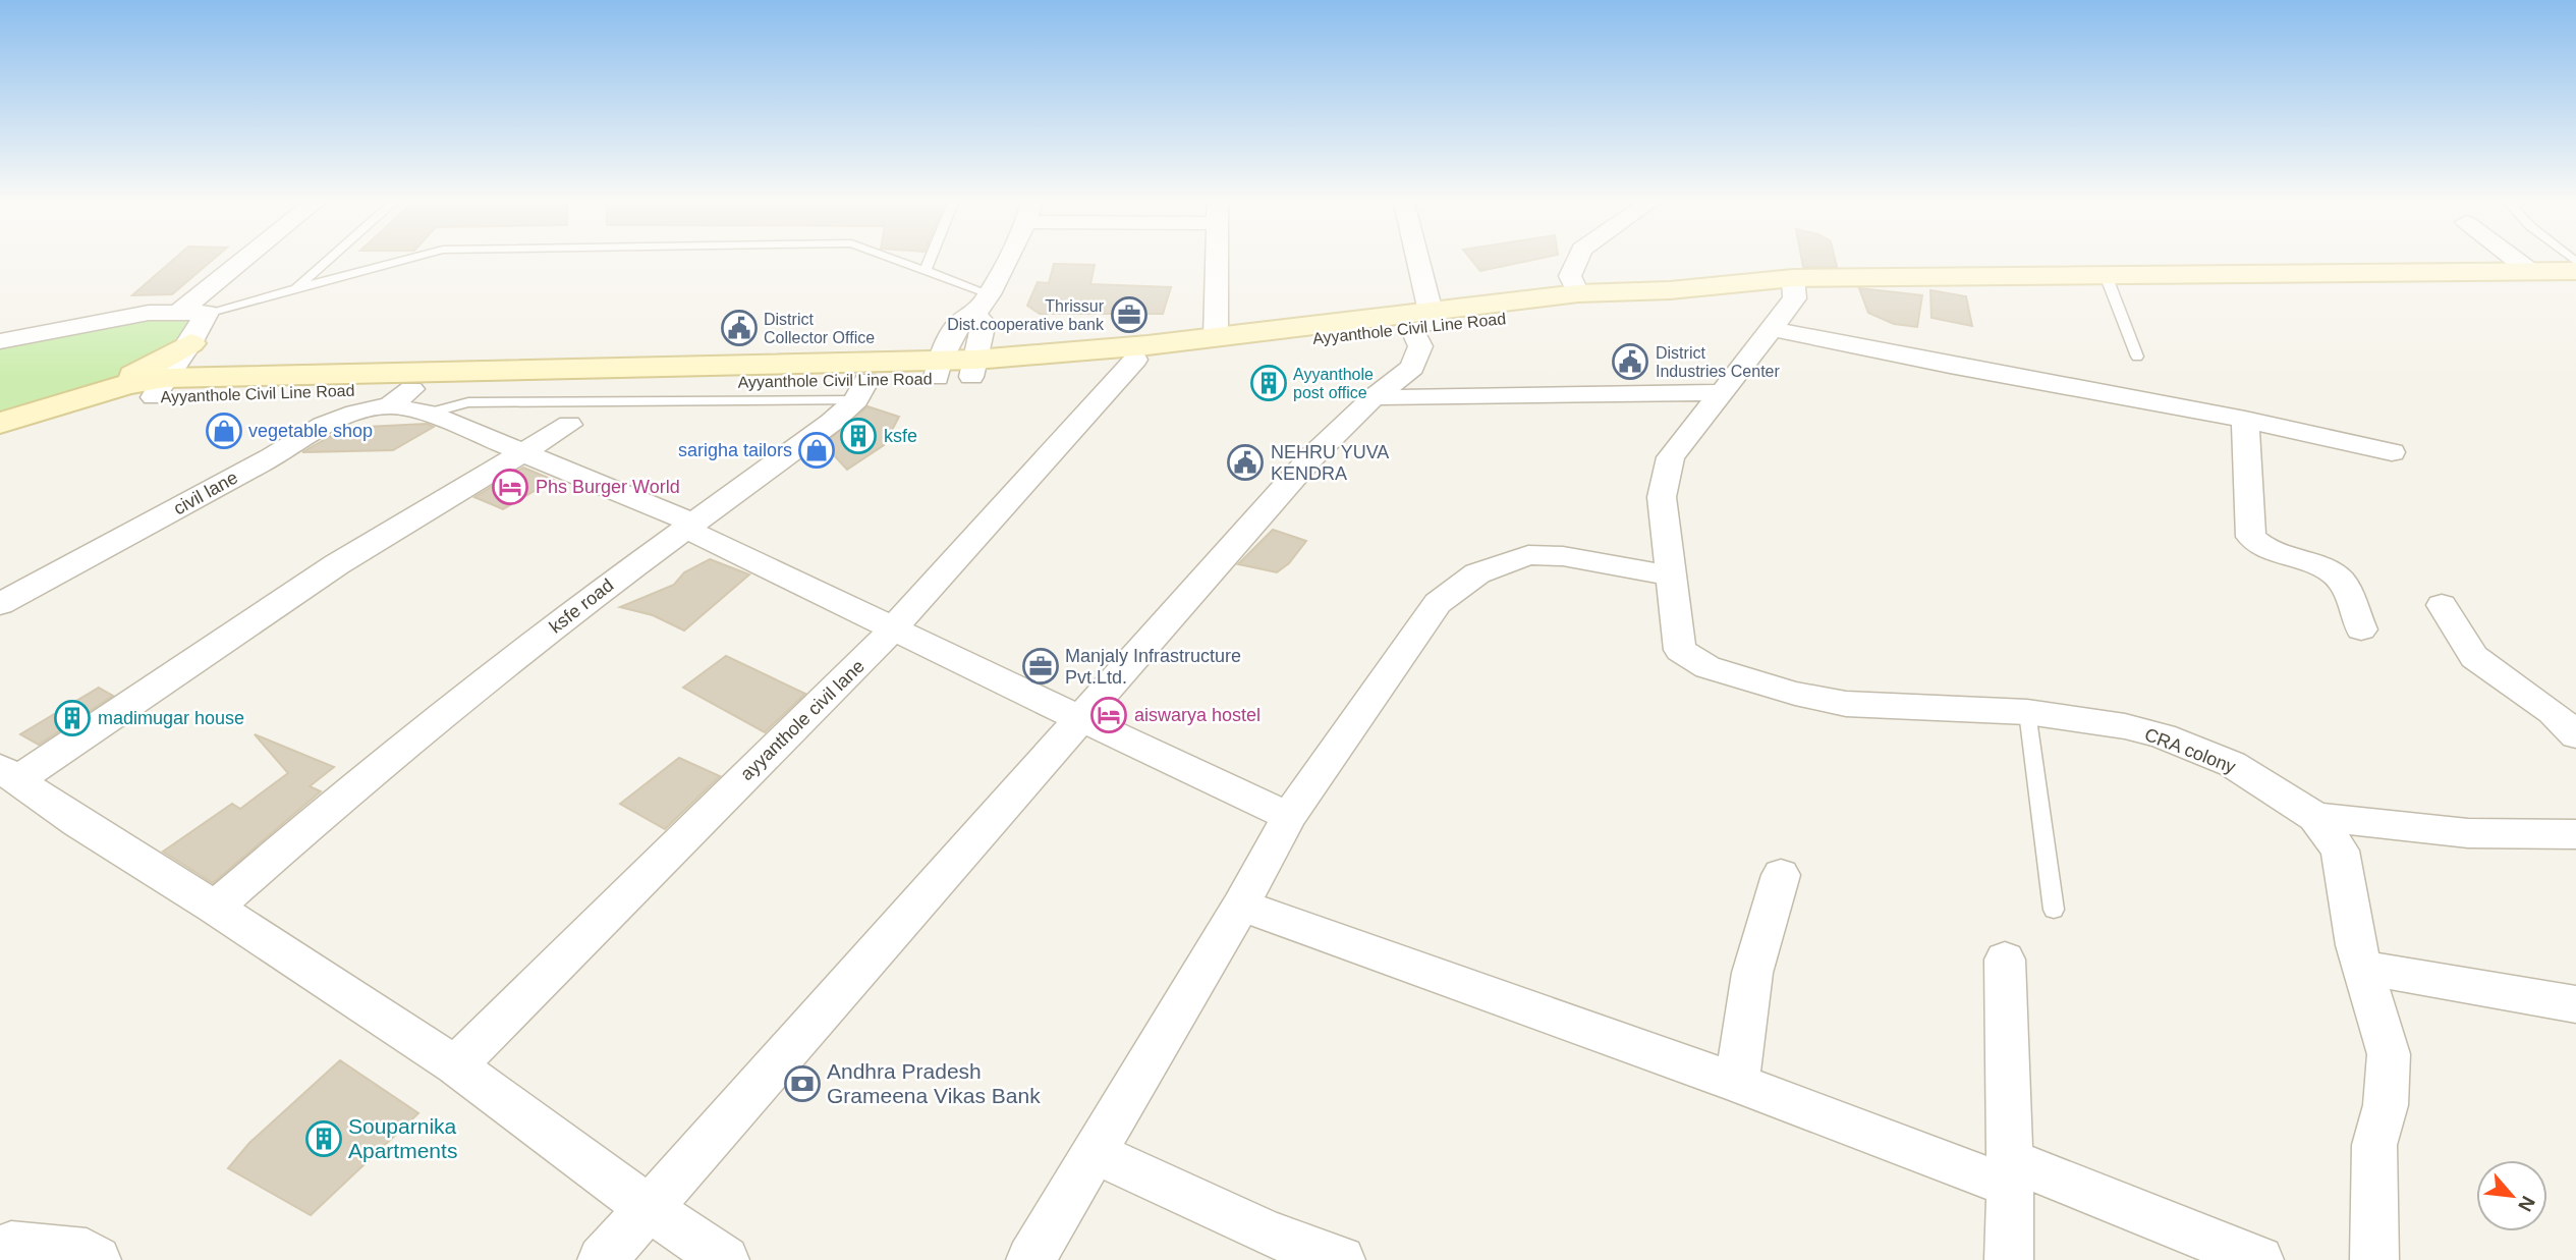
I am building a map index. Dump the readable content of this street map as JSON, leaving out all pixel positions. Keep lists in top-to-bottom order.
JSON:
{
  "streets": {
    "main road": ["Ayyanthole Civil Line Road"],
    "street": [
      "civil lane",
      "ksfe road",
      "ayyanthole civil lane",
      "CRA colony"
    ]
  },
  "crossings": [
    ["Ayyanthole Civil Line Road", "civil lane"],
    ["Ayyanthole Civil Line Road", "ksfe road"],
    ["Ayyanthole Civil Line Road", "ayyanthole civil lane"]
  ],
  "places": {
    "office": ["Thrissur Dist.cooperative bank", "Manjaly Infrastructure Pvt.Ltd."],
    "public building": ["District Collector Office", "District Industries Center", "NEHRU YUVA KENDRA"],
    "building": [
      "Ayyanthole post office",
      "ksfe",
      "madimugar house",
      "Souparnika Apartments"
    ],
    "shop": ["vegetable shop", "sarigha tailors"],
    "hotel": ["Phs Burger World", "aiswarya hostel"],
    "bank": ["Andhra Pradesh Grameena Vikas Bank"]
  },
  "north": "bottom right"
}
